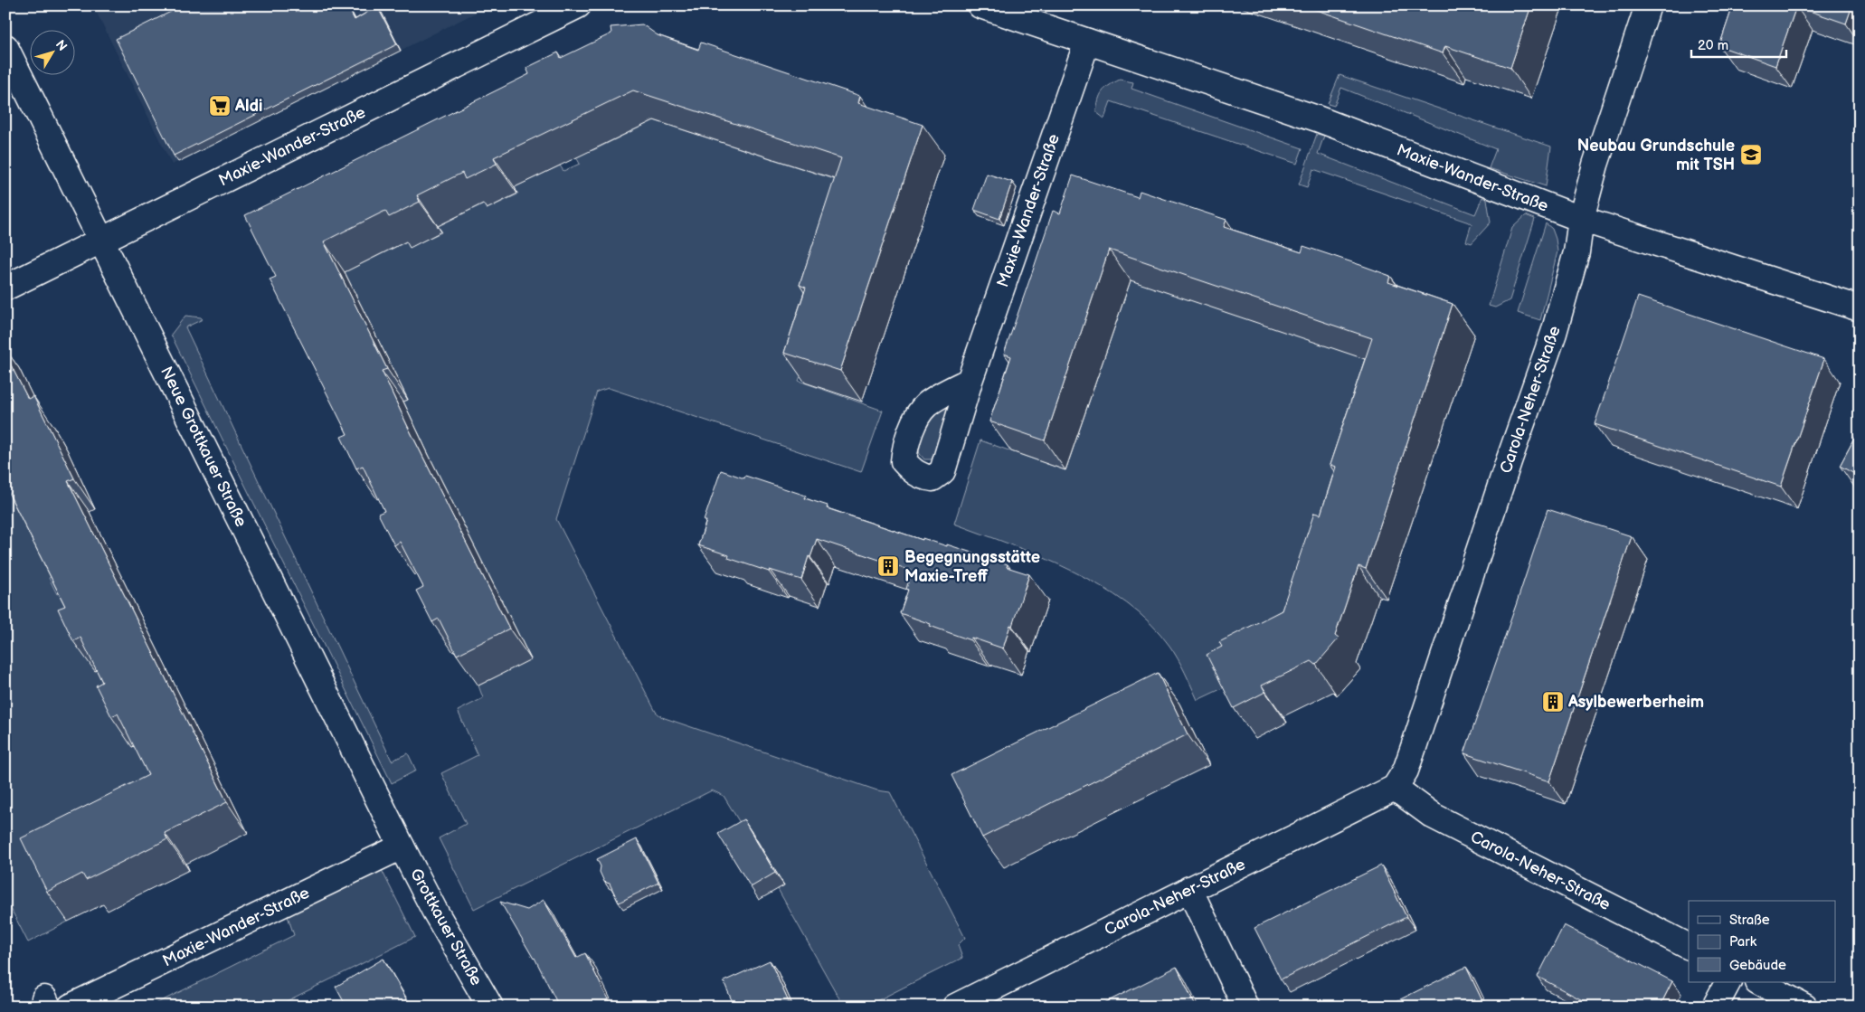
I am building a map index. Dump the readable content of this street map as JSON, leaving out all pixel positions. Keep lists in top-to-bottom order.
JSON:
{
  "streets": {
    "street": [
      "Maxie-Wander-Straße",
      "Carola-Neher-Straße",
      "Neue Grottkauer Straße",
      "Grottkauer Straße"
    ]
  },
  "crossings": [
    ["Maxie-Wander-Straße", "Carola-Neher-Straße"],
    ["Maxie-Wander-Straße", "Neue Grottkauer Straße"],
    ["Maxie-Wander-Straße", "Grottkauer Straße"],
    ["Neue Grottkauer Straße", "Grottkauer Straße"]
  ],
  "places": {
    "supermarket": ["Aldi"],
    "school or university": ["Neubau Grundschule mit TSH"],
    "building": ["Begegnungsstätte Maxie-Treff", "Asylbewerberheim"]
  },
  "legend": ["Straße", "Park", "Gebäude"],
  "scale_bar": "20 m",
  "north": "top right"
}
